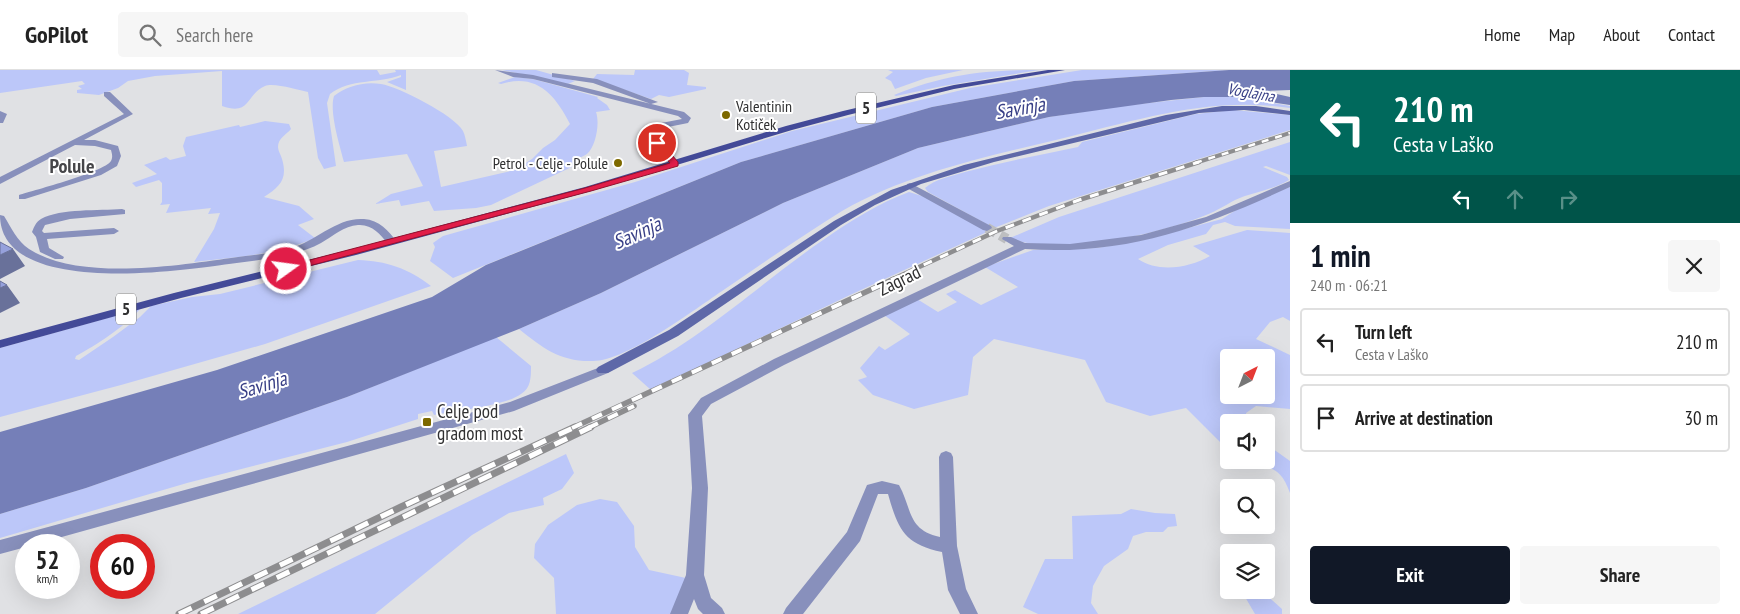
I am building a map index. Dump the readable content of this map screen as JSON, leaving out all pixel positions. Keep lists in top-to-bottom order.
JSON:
{
  "streets": {
    "main road": ["5"],
    "street": ["Zagrad"]
  },
  "districts": ["Polule"],
  "water": ["Voglajna", "Savinja"],
  "places": {
    "other": ["Valentinin Kotiček", "Petrol - Celje - Polule"],
    "transit": ["Celje pod gradom most"]
  },
  "north": "top right",
  "page": {
    "header": "GoPilot",
    "search": "Search here",
    "nav": [
      "Home",
      "Map",
      "About",
      "Contact"
    ],
    "turn": ["210 m", "Cesta v Laško"],
    "heading": ["1 min", "240 m · 06:21"],
    "list": [
      {
        "name": "Turn left",
        "note": "Cesta v Laško",
        "value": "210 m"
      },
      {
        "name": "Arrive at destination",
        "value": "30 m"
      }
    ],
    "speed": "52 km/h",
    "limit": "60",
    "buttons": ["Exit", "Share"]
  }
}
